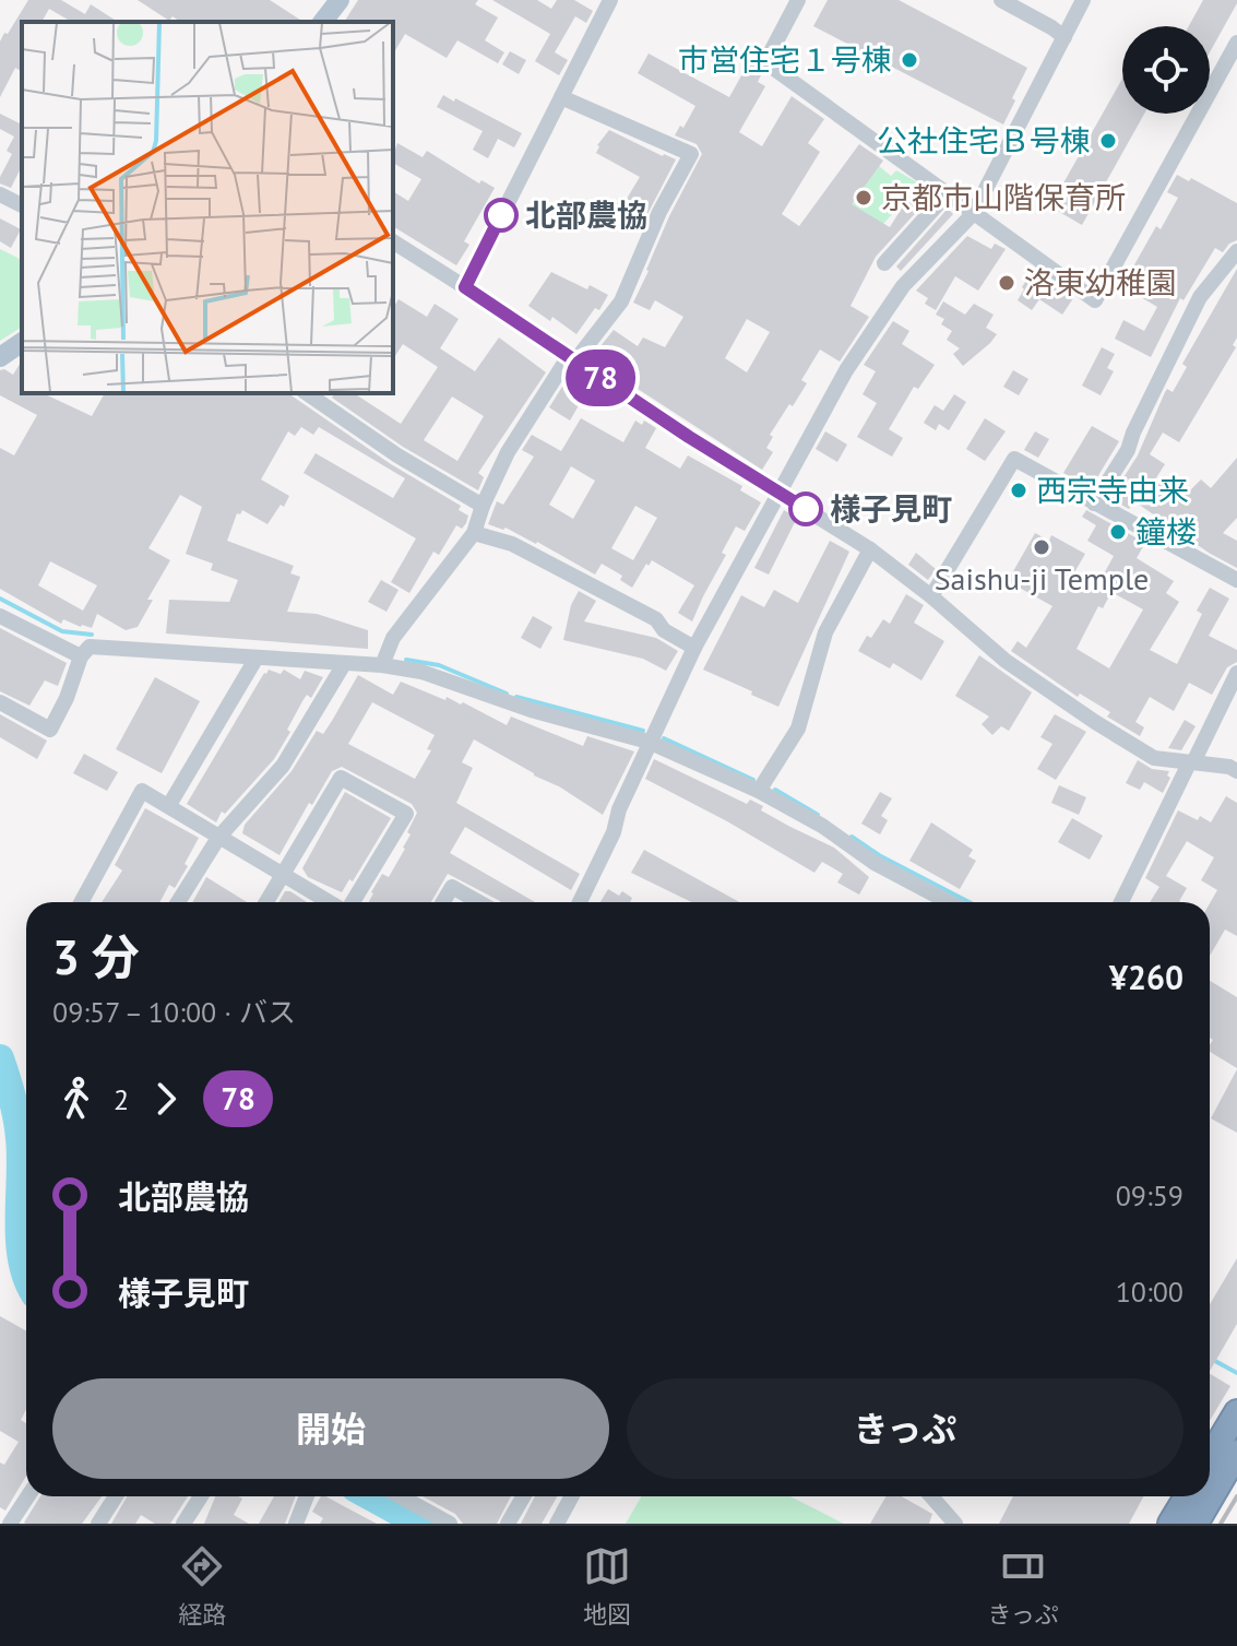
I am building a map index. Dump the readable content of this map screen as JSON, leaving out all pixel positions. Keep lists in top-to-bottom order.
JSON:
{
  "places": [
    "市営住宅１号棟",
    "公社住宅Ｂ号棟",
    "京都市山階保育所",
    "北部農協",
    "洛東幼稚園",
    "西宗寺由来",
    "様子見町",
    "鐘楼",
    "Saishu-ji Temple"
  ],
  "lines": ["bus line 78"],
  "page": {
    "on_map": "78",
    "heading": ["3 分", "09:57 – 10:00 · バス", "¥260"],
    "legs": ["2", "78"],
    "list": [
      {
        "name": "北部農協",
        "value": "09:59"
      },
      {
        "name": "様子見町",
        "value": "10:00"
      }
    ],
    "buttons": ["開始", "きっぷ"],
    "tabs": ["経路", "地図", "きっぷ"]
  }
}
